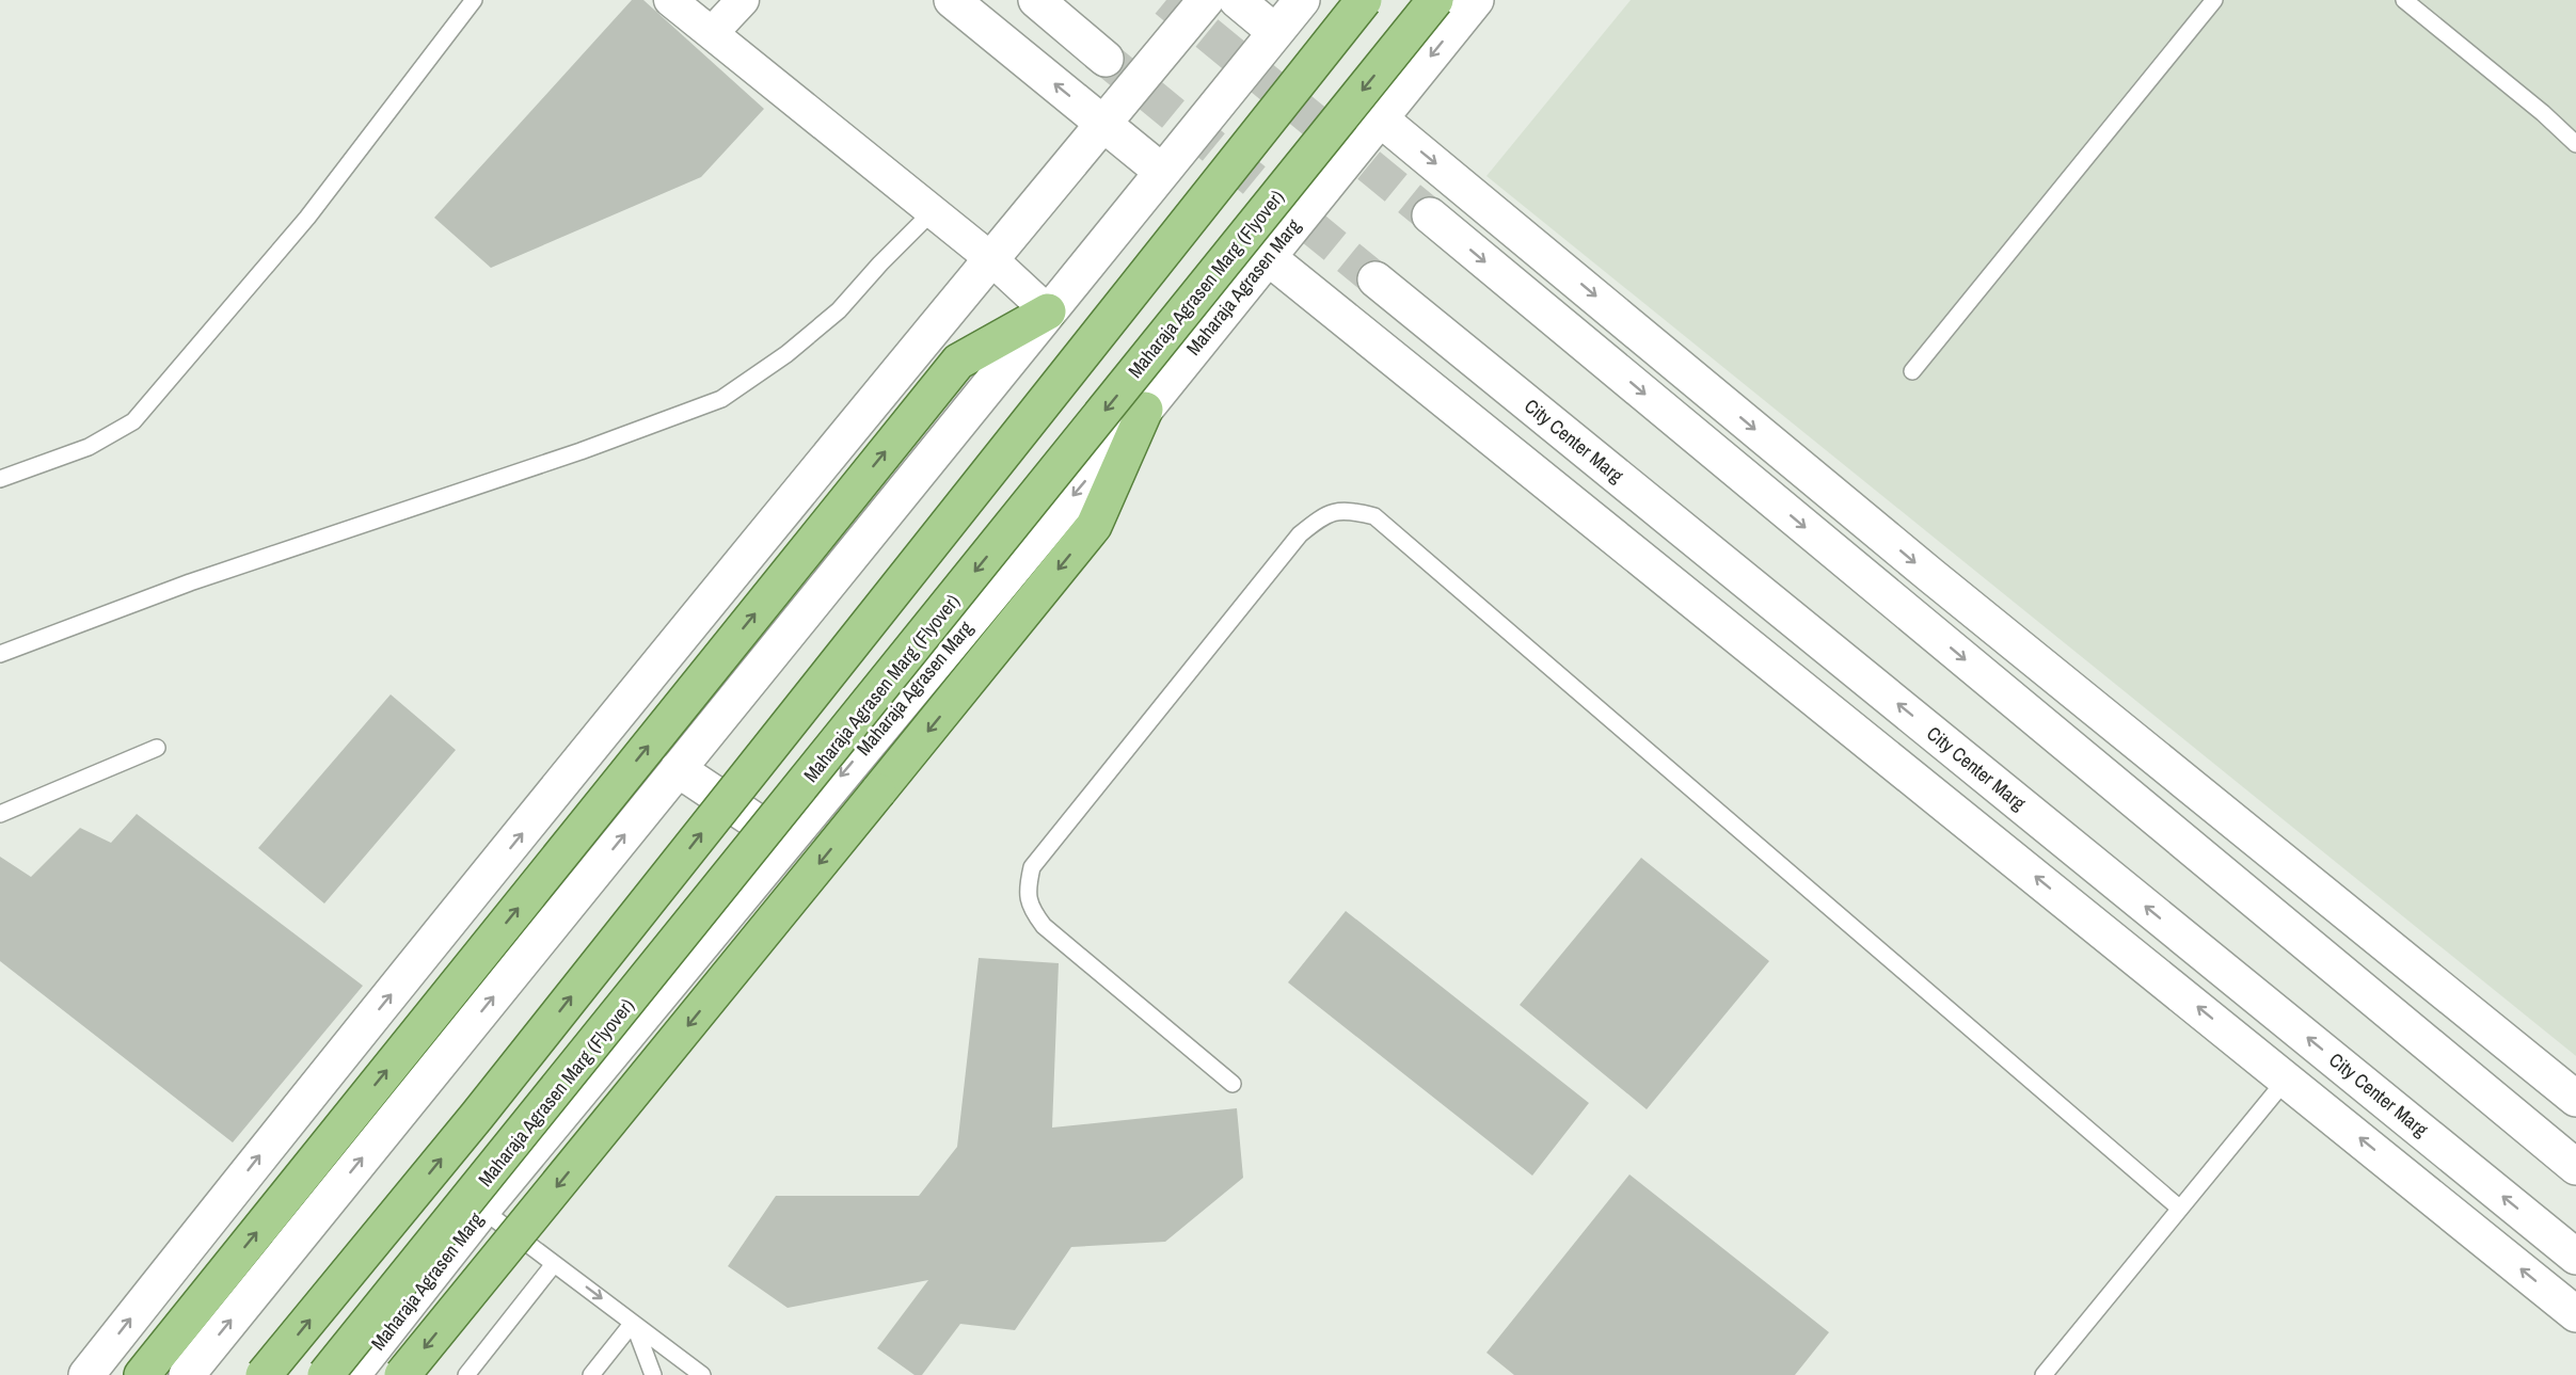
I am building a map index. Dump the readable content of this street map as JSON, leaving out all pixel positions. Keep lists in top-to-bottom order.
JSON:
{
  "streets": {
    "main road": ["Maharaja Agrasen Marg (Flyover)", "Maharaja Agrasen Marg", "City Center Marg"]
  }
}
